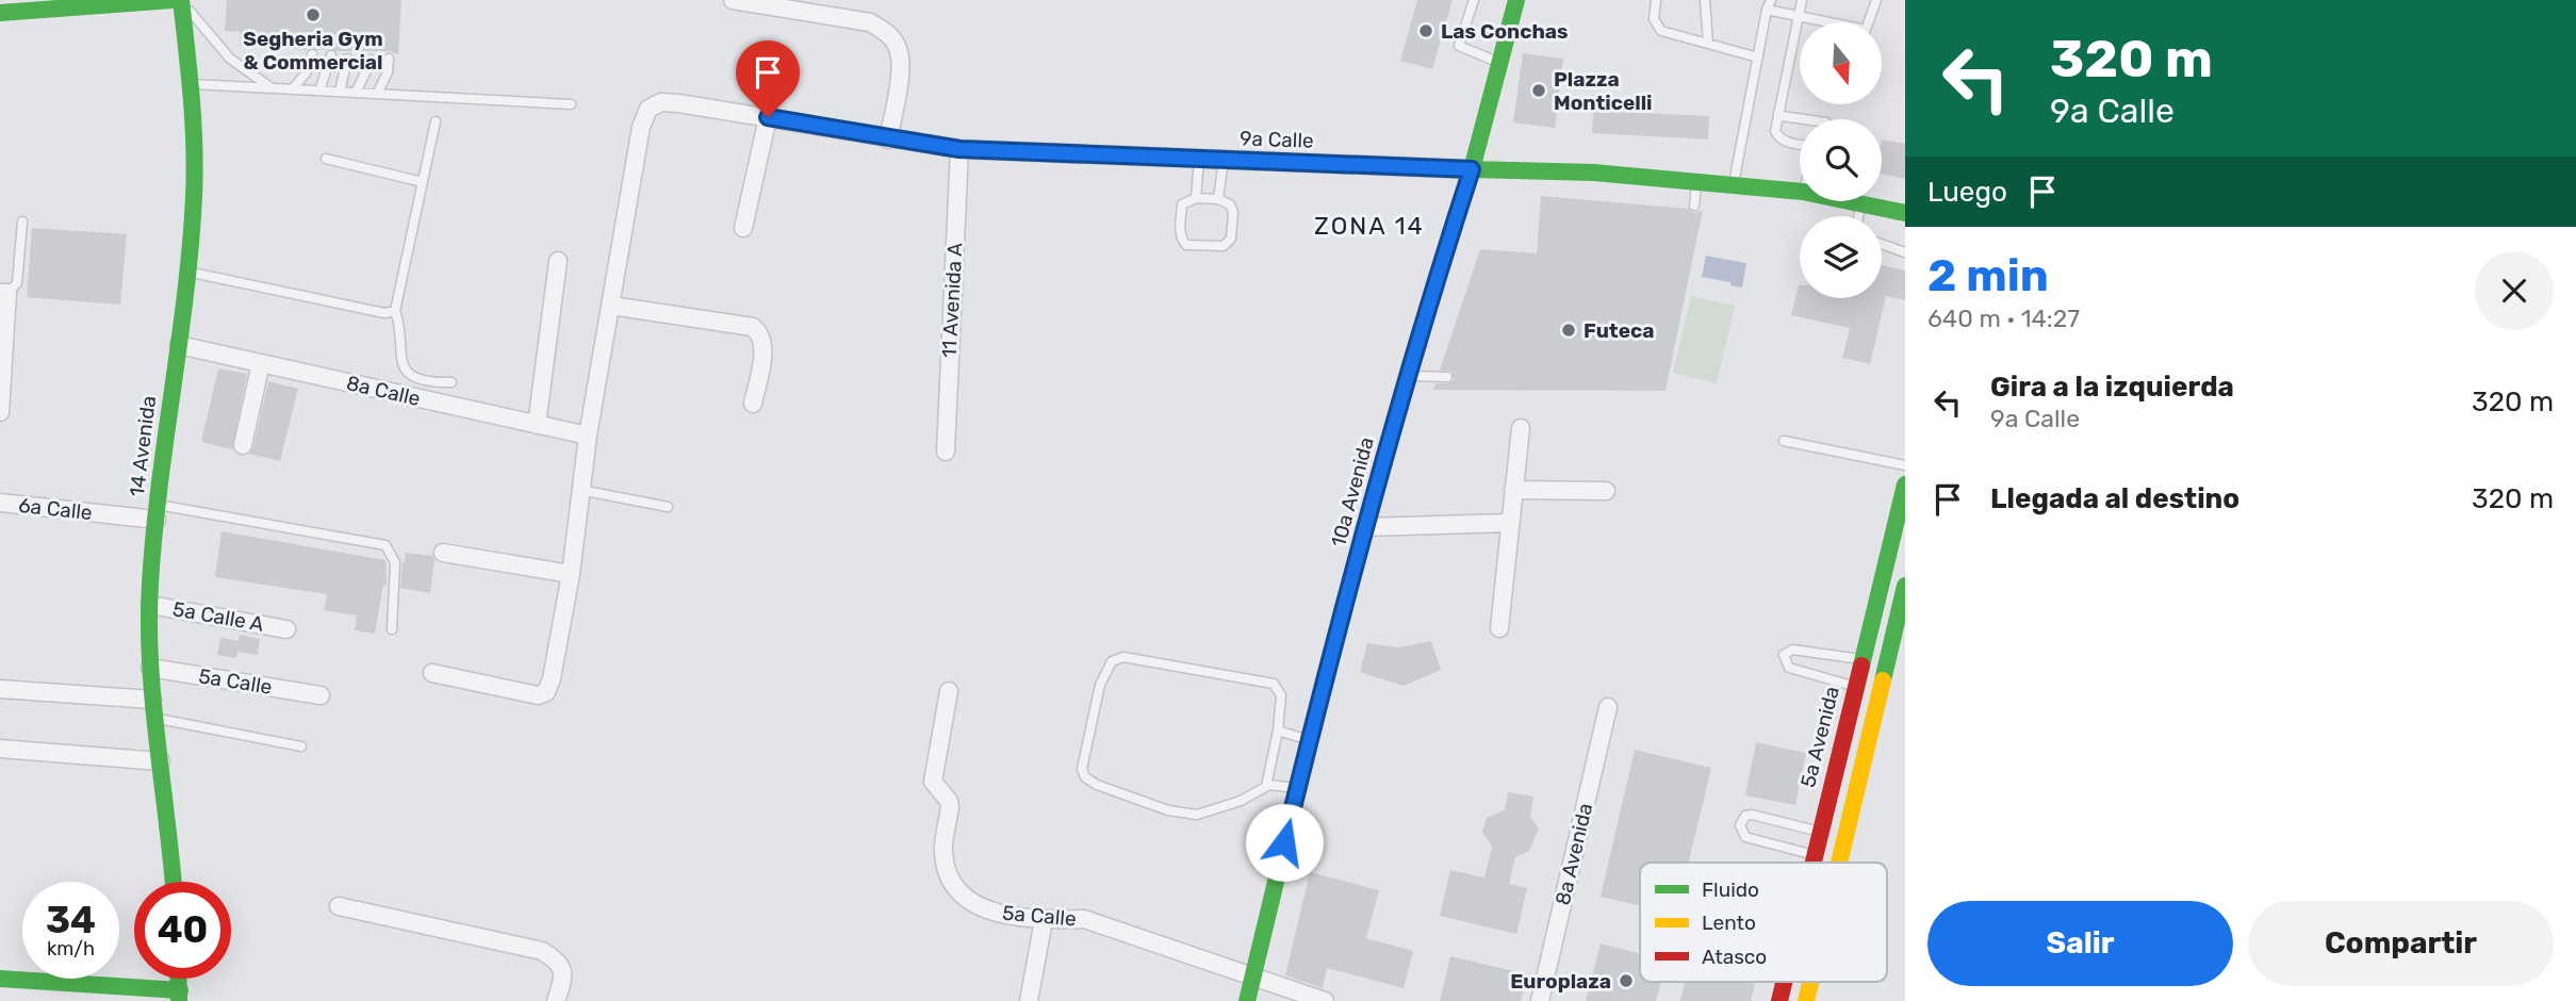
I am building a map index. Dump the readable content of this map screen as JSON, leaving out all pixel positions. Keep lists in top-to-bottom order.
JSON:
{
  "streets": {
    "street": [
      "9a Calle",
      "11 Avenida A",
      "8a Calle",
      "14 Avenida",
      "10a Avenida",
      "6a Calle",
      "5a Calle A",
      "5a Calle",
      "5a Avenida",
      "8a Avenida"
    ]
  },
  "crossings": [
    ["9a Calle", "11 Avenida A"],
    ["9a Calle", "10a Avenida"],
    ["8a Calle", "14 Avenida"],
    ["14 Avenida", "6a Calle"],
    ["14 Avenida", "5a Calle A"],
    ["14 Avenida", "5a Calle"],
    ["10a Avenida", "5a Calle"]
  ],
  "districts": ["ZONA 14"],
  "places": [
    "Segheria Gym & Commercial",
    "Las Conchas",
    "Plazza Monticelli",
    "Futeca",
    "Europlaza"
  ],
  "legend": ["Fluido", "Lento", "Atasco"],
  "north": "bottom",
  "page": {
    "turn": ["320 m", "9a Calle"],
    "then": "Luego",
    "heading": ["2 min", "640 m · 14:27"],
    "list": [
      {
        "name": "Gira a la izquierda",
        "note": "9a Calle",
        "value": "320 m"
      },
      {
        "name": "Llegada al destino",
        "value": "320 m"
      }
    ],
    "speed": "34 km/h",
    "limit": "40",
    "buttons": ["Salir", "Compartir"]
  }
}
